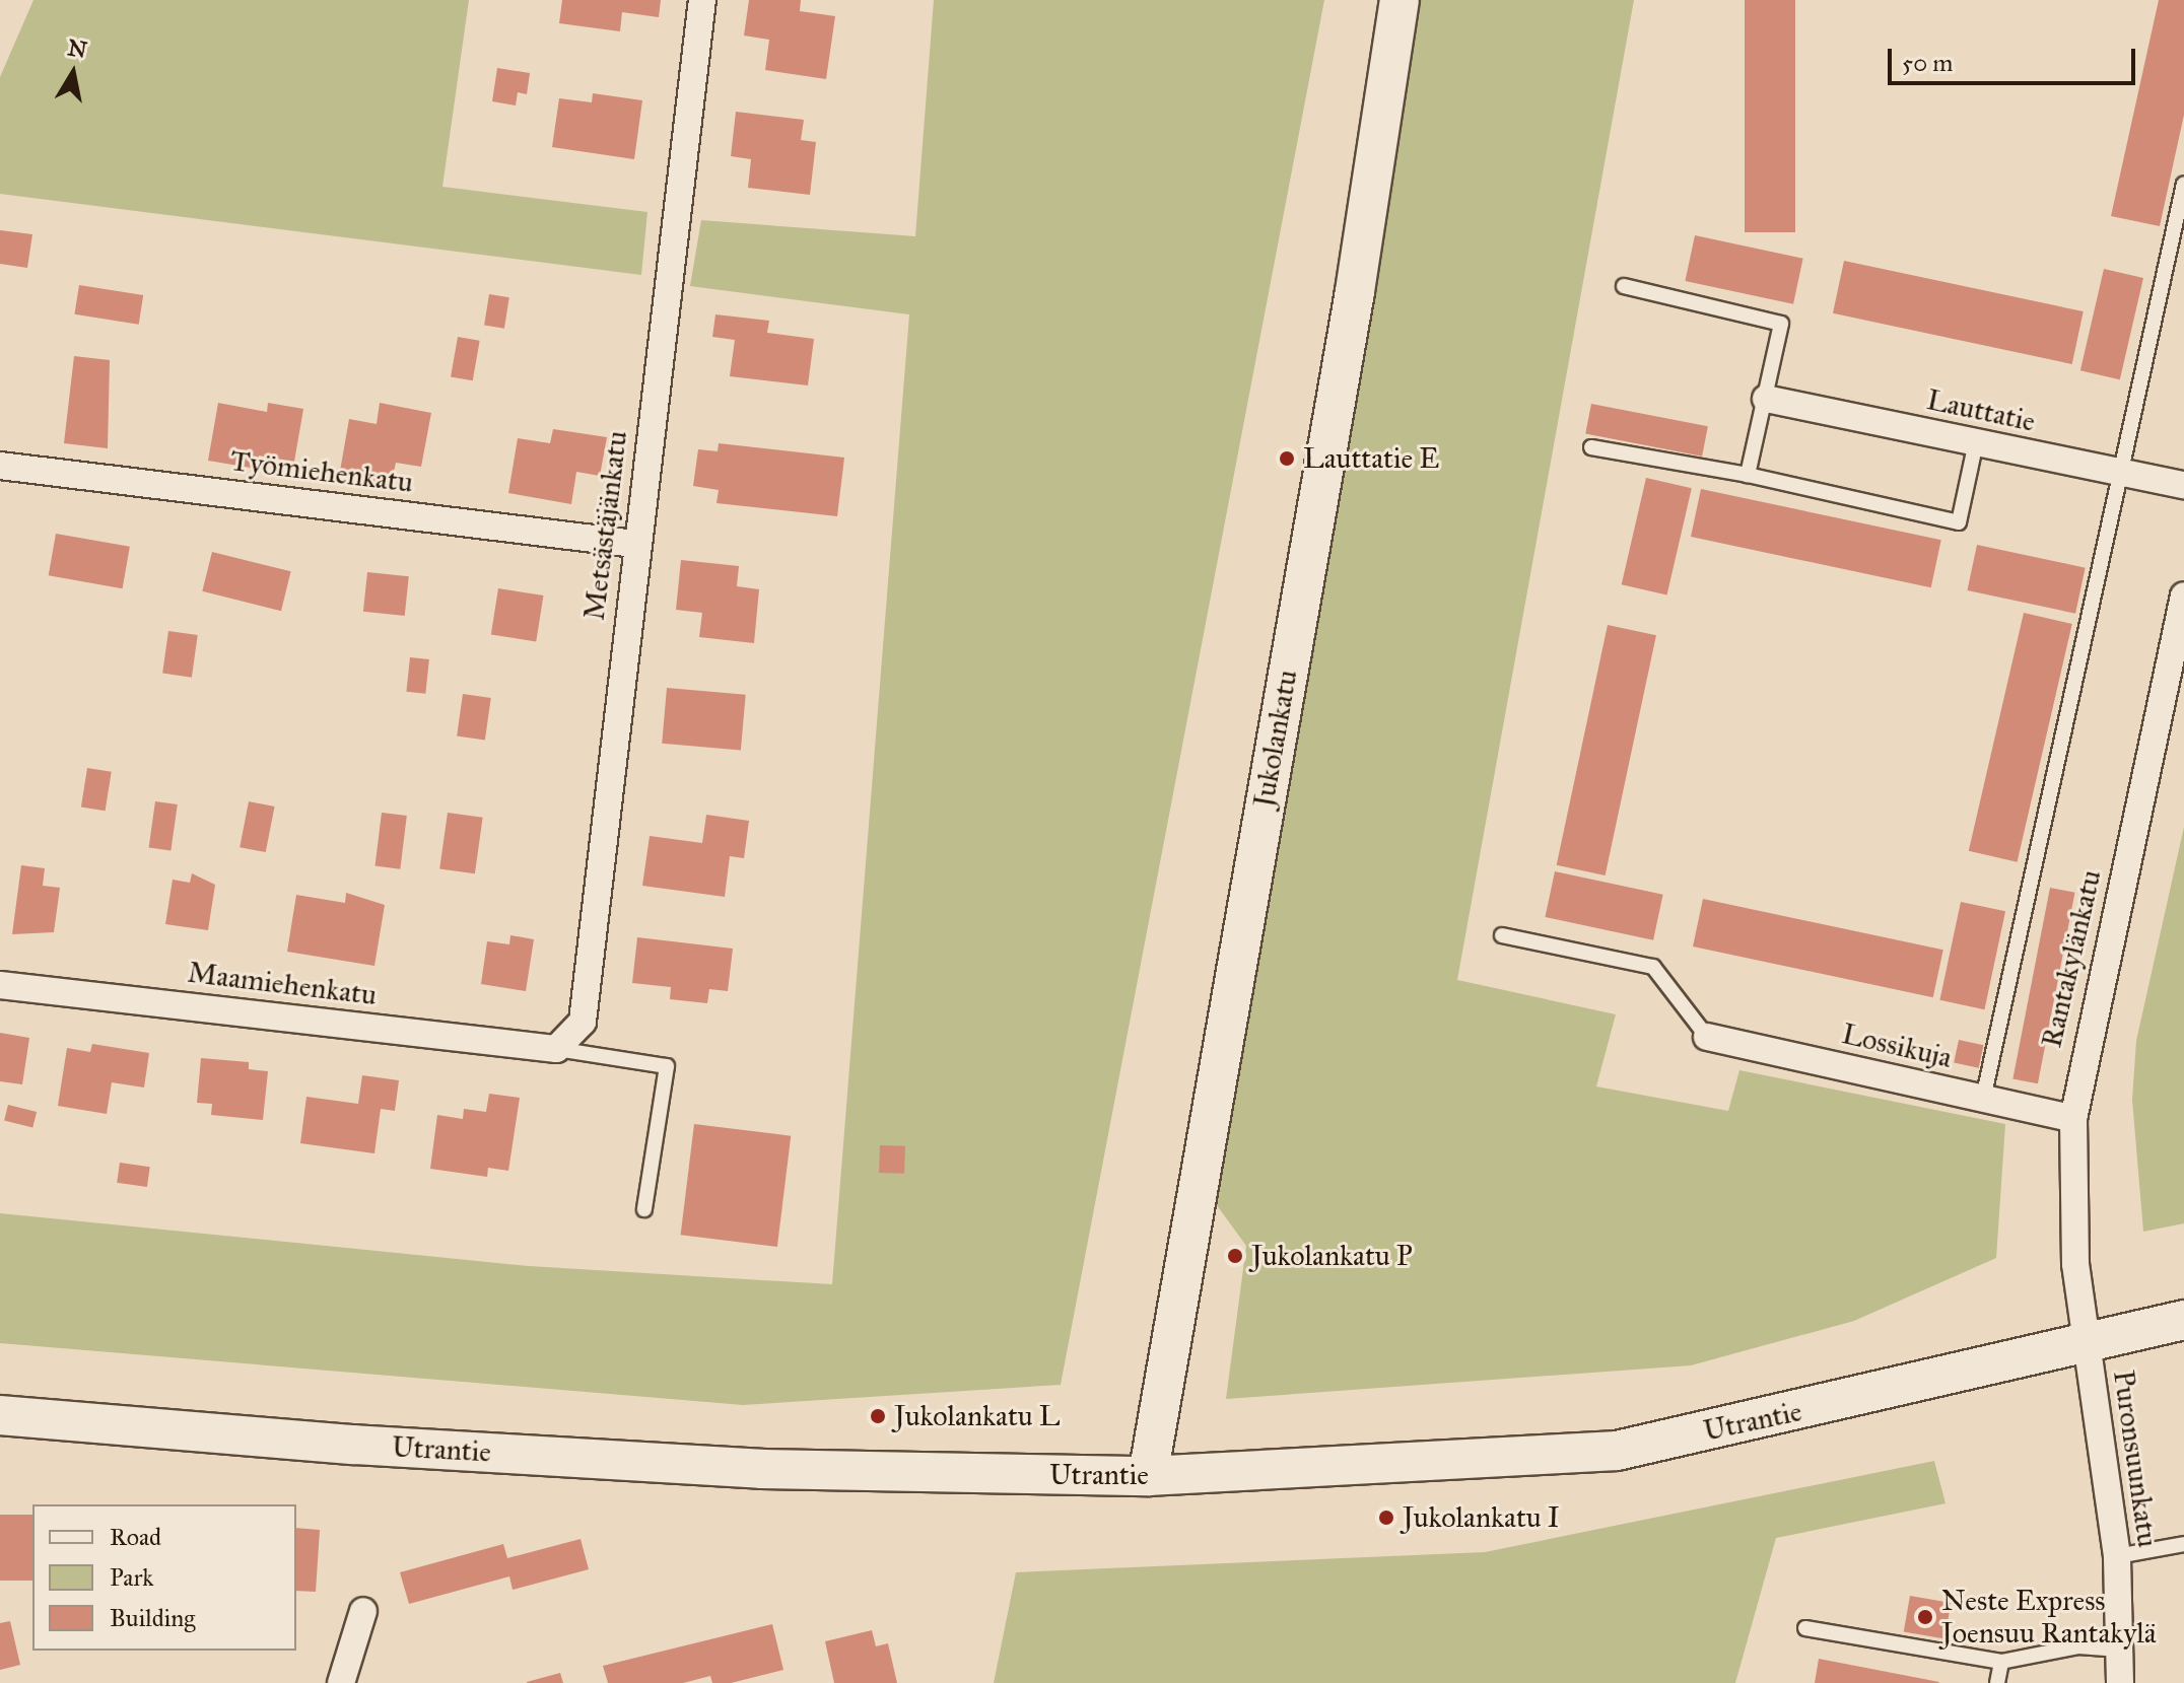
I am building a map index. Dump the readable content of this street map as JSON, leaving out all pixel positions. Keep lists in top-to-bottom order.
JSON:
{
  "streets": {
    "main road": ["Jukolankatu", "Utrantie"],
    "street": [
      "Lauttatie",
      "Työmiehenkatu",
      "Metsästäjänkatu",
      "Rantakylänkatu",
      "Maamiehenkatu",
      "Lossikuja",
      "Puronsuunkatu"
    ]
  },
  "crossings": [
    ["Työmiehenkatu", "Metsästäjänkatu"],
    ["Metsästäjänkatu", "Maamiehenkatu"],
    ["Jukolankatu", "Utrantie"],
    ["Rantakylänkatu", "Lossikuja"],
    ["Rantakylänkatu", "Utrantie"],
    ["Rantakylänkatu", "Puronsuunkatu"],
    ["Utrantie", "Puronsuunkatu"]
  ],
  "places": [
    "Lauttatie E",
    "Jukolankatu P",
    "Jukolankatu L",
    "Jukolankatu I",
    "Neste Express Joensuu Rantakylä"
  ],
  "legend": ["Road", "Park", "Building"],
  "scale_bar": "50 m",
  "north": "top"
}
